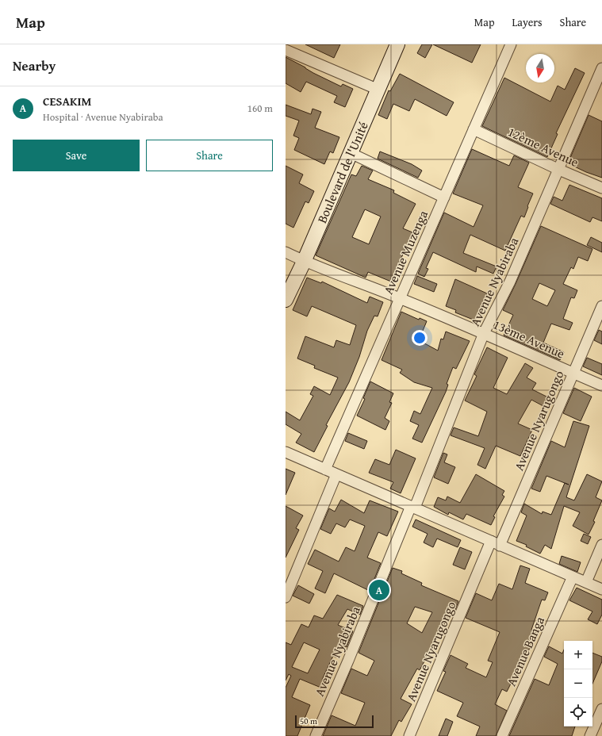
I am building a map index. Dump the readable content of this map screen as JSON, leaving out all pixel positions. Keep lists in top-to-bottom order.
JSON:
{
  "streets": {
    "street": [
      "12ème Avenue",
      "Boulevard de l'Unité",
      "Avenue Muzenga",
      "Avenue Nyabiraba",
      "13ème Avenue",
      "Avenue Nyarugongo",
      "Avenue Banga"
    ]
  },
  "crossings": [
    ["12ème Avenue", "Avenue Muzenga"],
    ["12ème Avenue", "Avenue Nyabiraba"],
    ["Boulevard de l'Unité", "13ème Avenue"],
    ["Avenue Muzenga", "13ème Avenue"],
    ["Avenue Nyabiraba", "13ème Avenue"],
    ["13ème Avenue", "Avenue Nyarugongo"]
  ],
  "scale_bar": "50 m",
  "north": "bottom",
  "page": {
    "header": "Map",
    "nav": ["Map", "Layers", "Share"],
    "heading": "Nearby",
    "list": [
      {
        "mark": "A",
        "name": "CESAKIM",
        "note": "Hospital · Avenue Nyabiraba",
        "value": "160 m"
      }
    ],
    "buttons": ["Save", "Share"],
    "pins": "A",
    "map_buttons": ["+", "−"],
    "scale": "50 m"
  }
}
